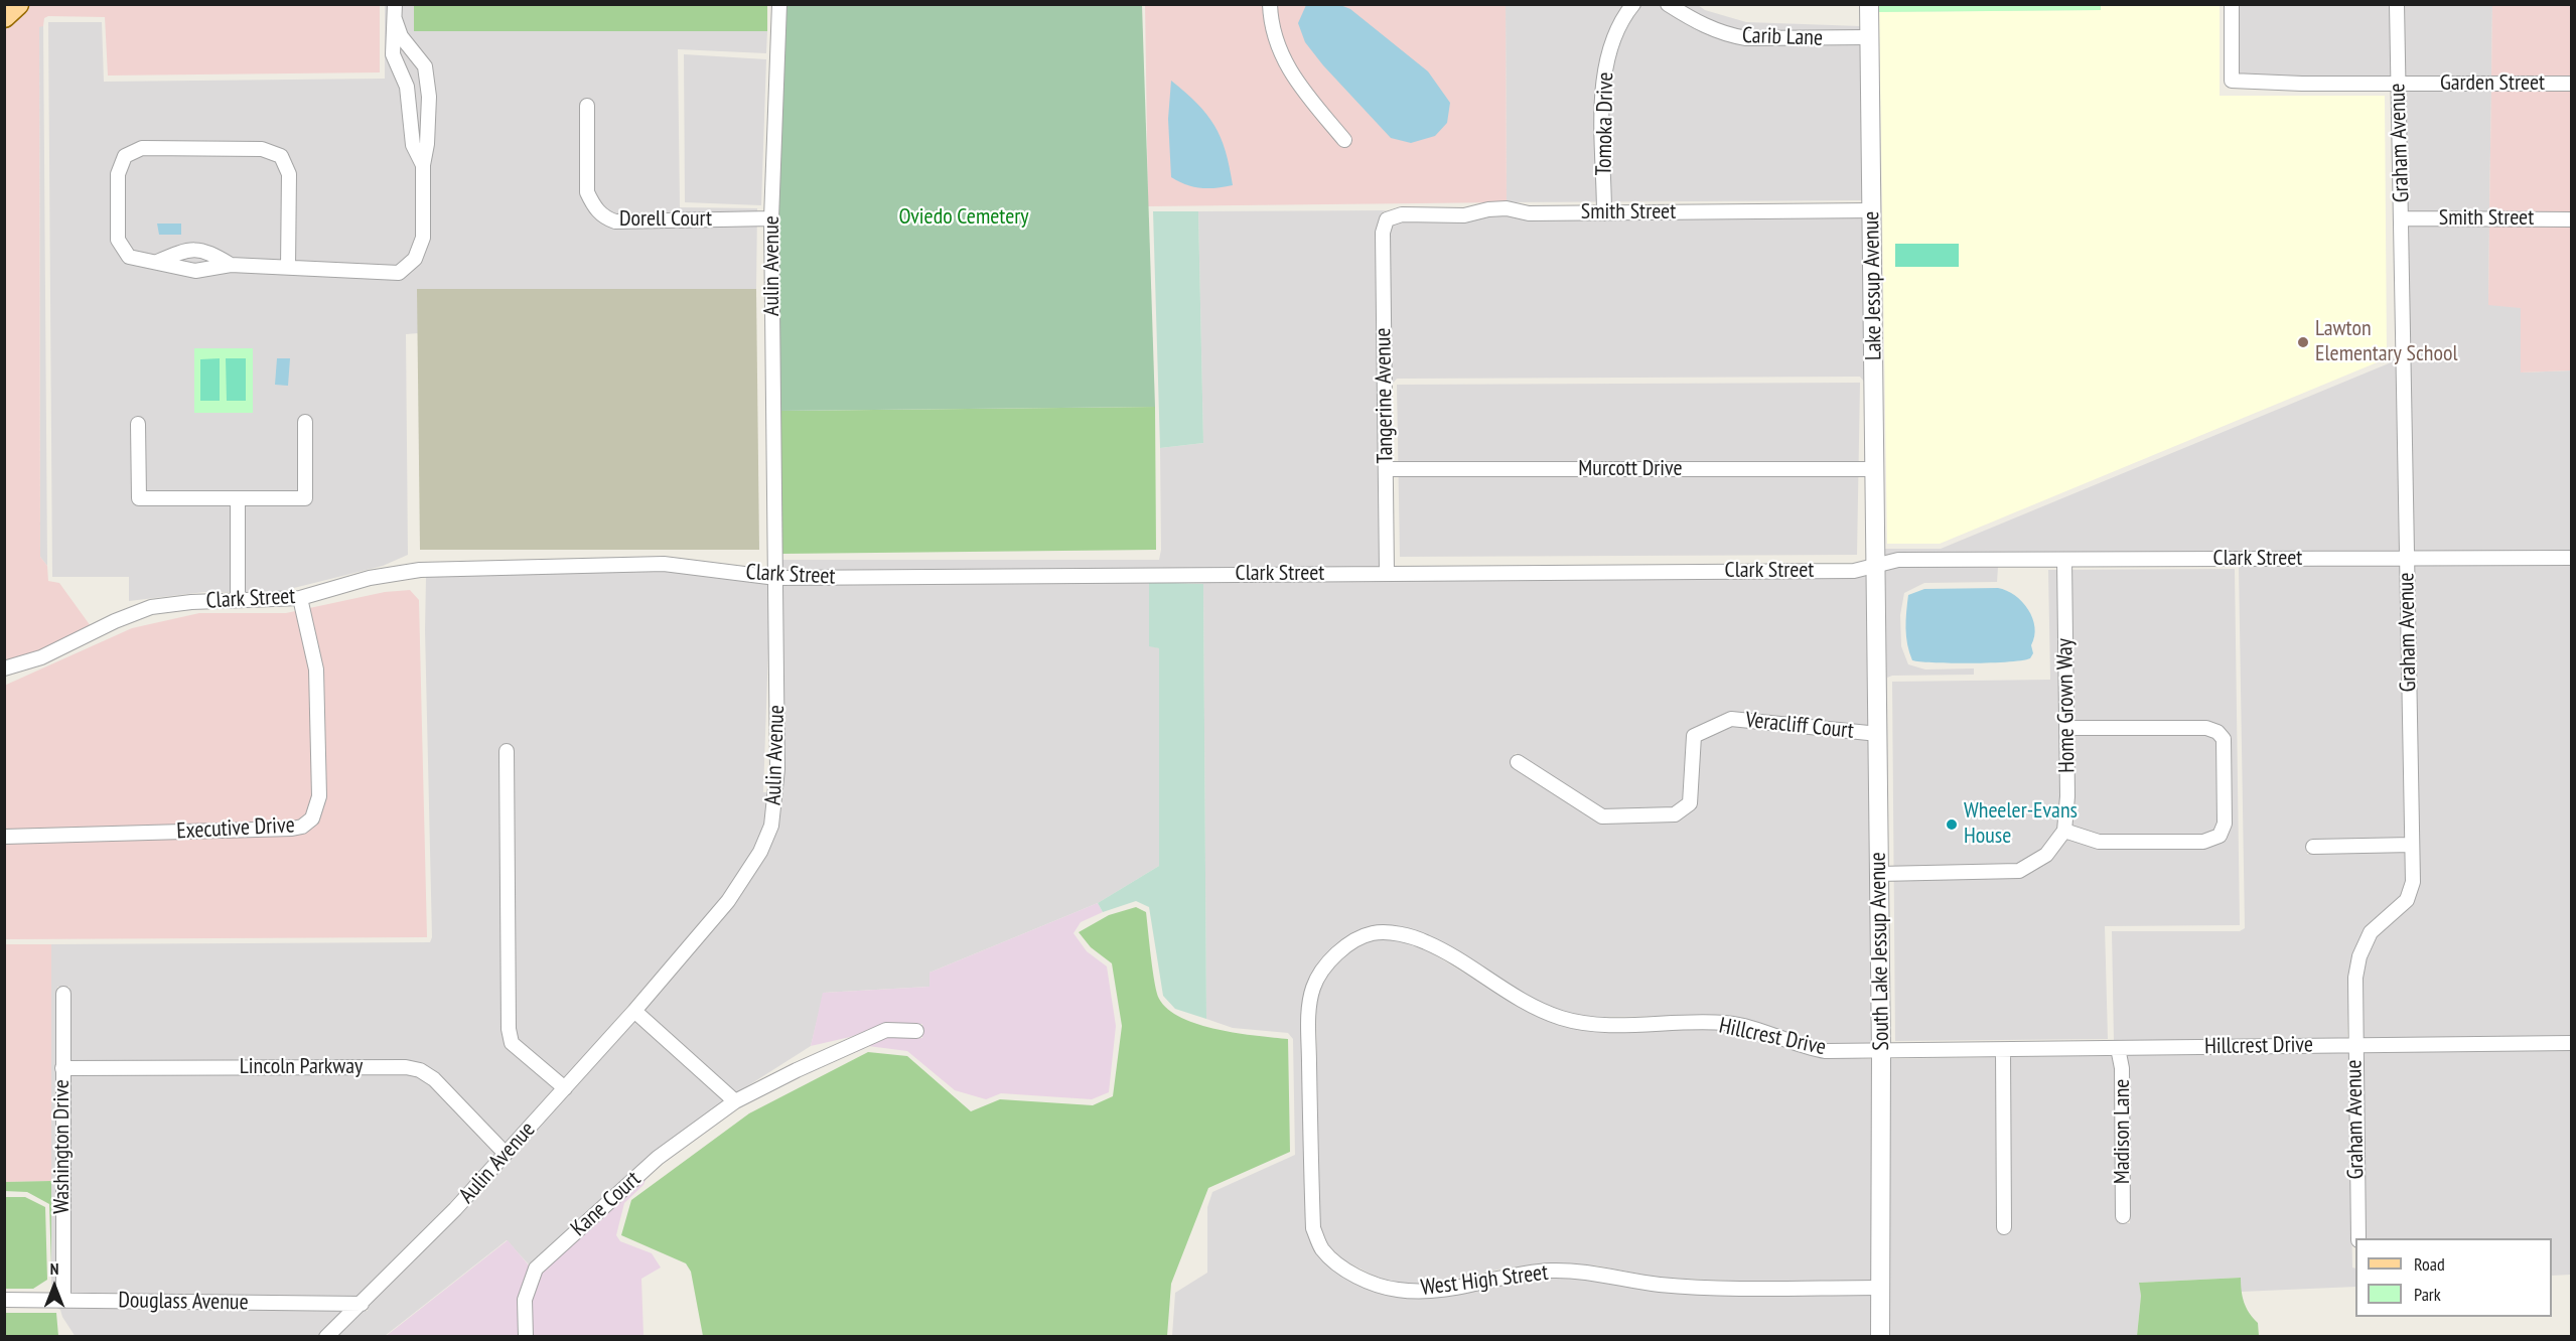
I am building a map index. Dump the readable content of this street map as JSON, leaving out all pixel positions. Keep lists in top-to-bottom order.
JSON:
{
  "streets": {
    "street": [
      "Carib Lane",
      "Garden Street",
      "Tomoka Drive",
      "Graham Avenue",
      "Smith Street",
      "Dorell Court",
      "Aulin Avenue",
      "Lake Jessup Avenue",
      "Tangerine Avenue",
      "Murcott Drive",
      "Clark Street",
      "Home Grown Way",
      "Veracliff Court",
      "Executive Drive",
      "South Lake Jessup Avenue",
      "Hillcrest Drive",
      "Lincoln Parkway",
      "Madison Lane",
      "Washington Drive",
      "Kane Court",
      "West High Street",
      "Douglass Avenue"
    ]
  },
  "crossings": [
    ["Carib Lane", "Lake Jessup Avenue"],
    ["Garden Street", "Graham Avenue"],
    ["Tomoka Drive", "Smith Street"],
    ["Graham Avenue", "Smith Street"],
    ["Graham Avenue", "Clark Street"],
    ["Graham Avenue", "Hillcrest Drive"],
    ["Smith Street", "Lake Jessup Avenue"],
    ["Smith Street", "Tangerine Avenue"],
    ["Dorell Court", "Aulin Avenue"],
    ["Aulin Avenue", "Clark Street"],
    ["Aulin Avenue", "Lincoln Parkway"],
    ["Aulin Avenue", "Douglass Avenue"],
    ["Lake Jessup Avenue", "Murcott Drive"],
    ["Lake Jessup Avenue", "Clark Street"],
    ["Lake Jessup Avenue", "South Lake Jessup Avenue"],
    ["Tangerine Avenue", "Murcott Drive"],
    ["Tangerine Avenue", "Clark Street"],
    ["Clark Street", "Home Grown Way"],
    ["Clark Street", "Executive Drive"],
    ["Clark Street", "South Lake Jessup Avenue"],
    ["Veracliff Court", "South Lake Jessup Avenue"],
    ["South Lake Jessup Avenue", "Hillcrest Drive"],
    ["South Lake Jessup Avenue", "West High Street"],
    ["Hillcrest Drive", "Madison Lane"],
    ["Hillcrest Drive", "West High Street"],
    ["Lincoln Parkway", "Washington Drive"],
    ["Washington Drive", "Douglass Avenue"]
  ],
  "parks": ["Oviedo Cemetery"],
  "places": ["Lawton Elementary School", "Wheeler-Evans House"],
  "legend": ["Road", "Park"],
  "north": "top"
}
